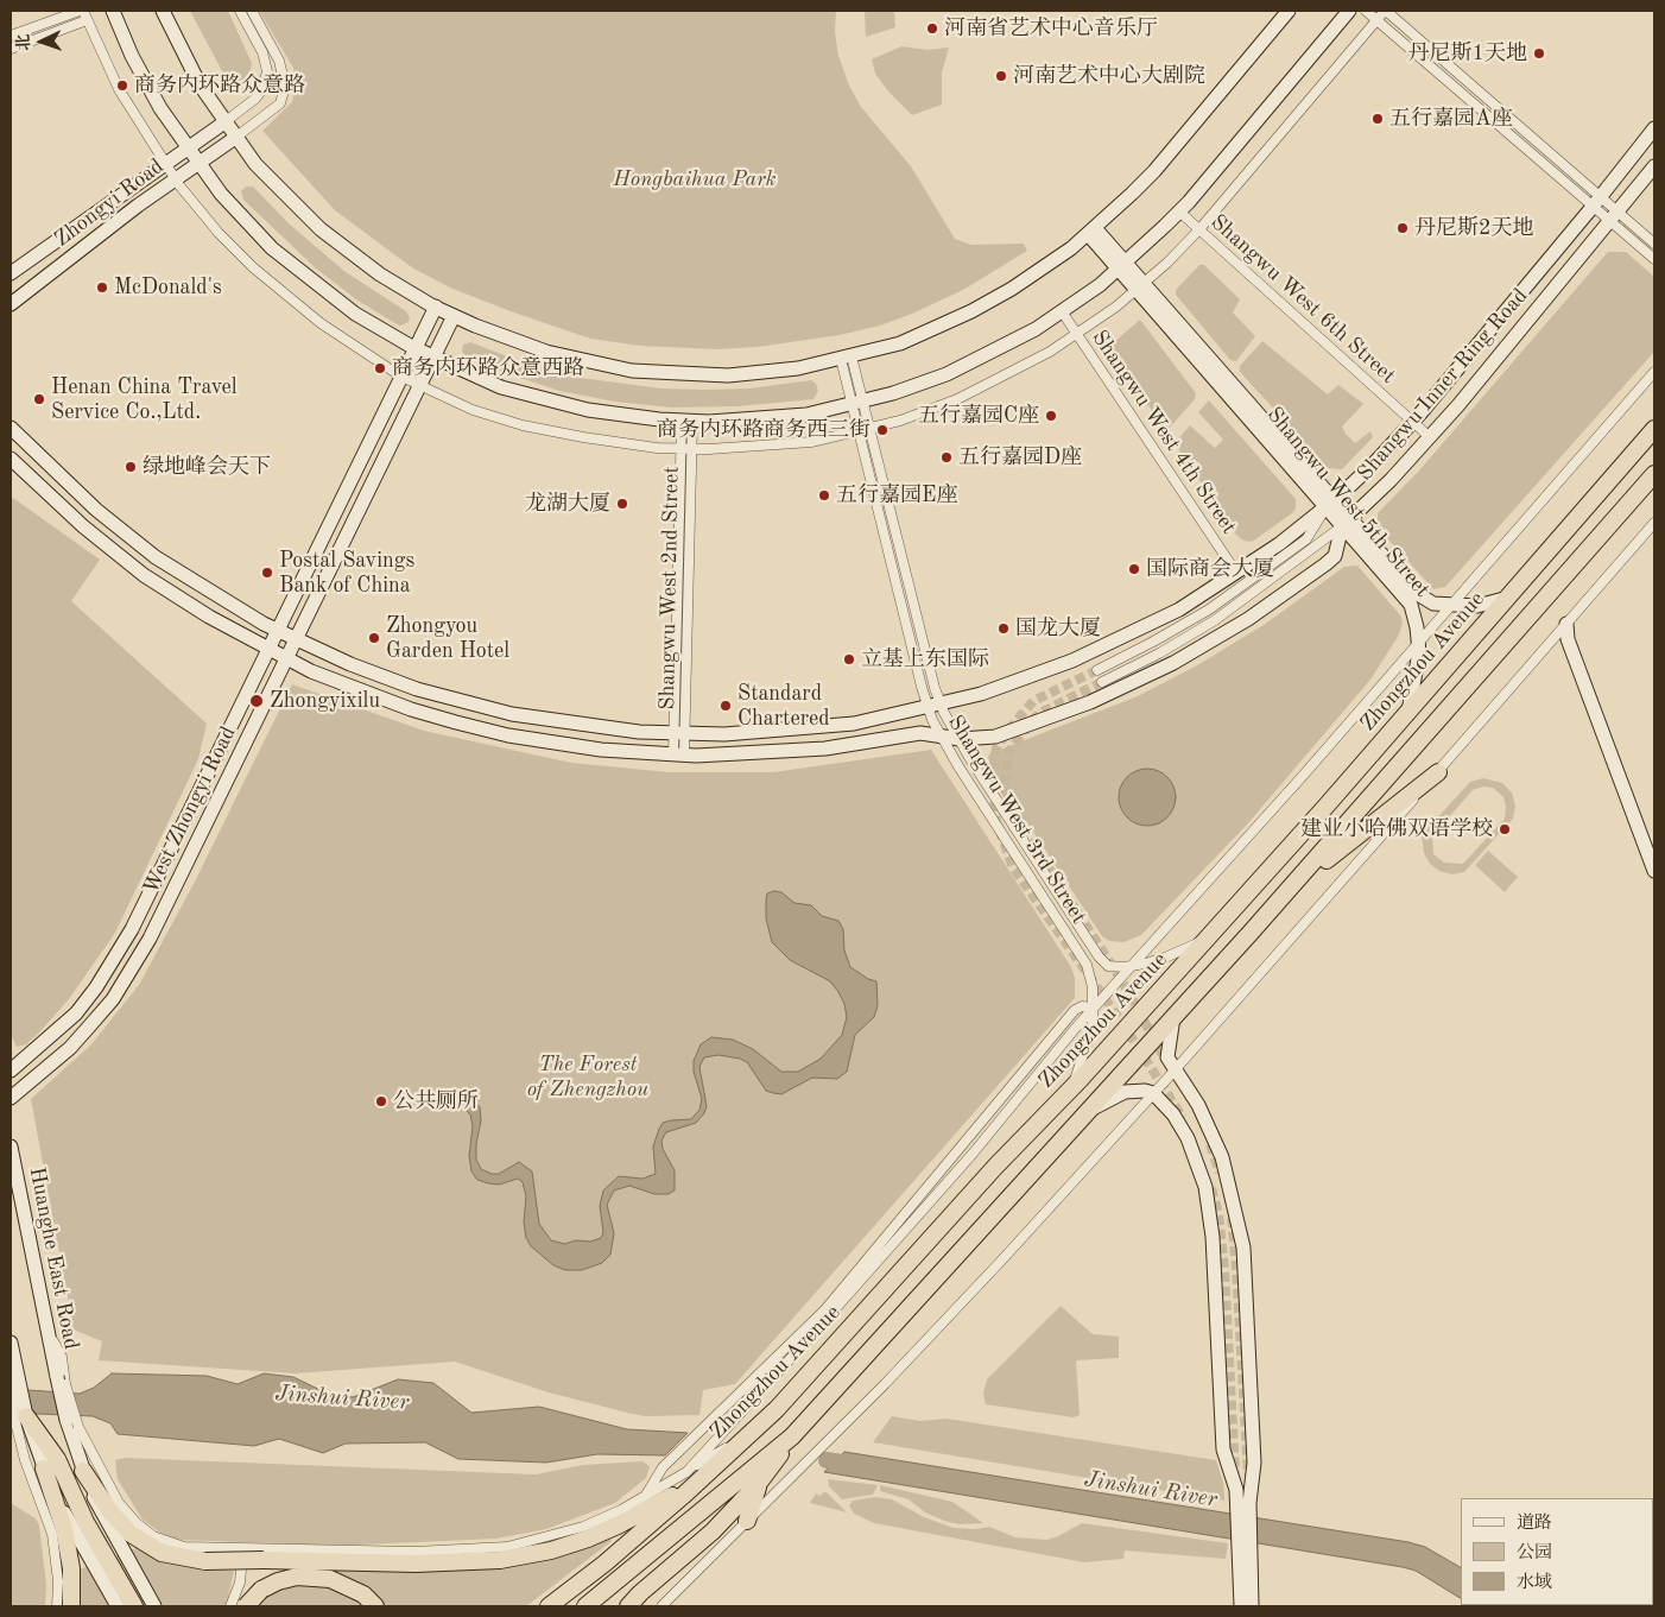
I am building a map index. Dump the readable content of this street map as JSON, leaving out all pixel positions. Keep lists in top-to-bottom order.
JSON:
{
  "streets": {
    "highway": ["Zhongzhou Avenue"],
    "street": [
      "Zhongyi Road",
      "Shangwu West 6th Street",
      "Shangwu Inner Ring Road",
      "Shangwu West 4th Street",
      "Shangwu West 5th Street",
      "Shangwu West 2nd Street",
      "West Zhongyi Road",
      "Shangwu West 3rd Street",
      "Huanghe East Road"
    ]
  },
  "crossings": [
    ["Shangwu West 6th Street", "Shangwu Inner Ring Road"],
    ["Shangwu Inner Ring Road", "Shangwu West 4th Street"],
    ["Shangwu Inner Ring Road", "Shangwu West 5th Street"],
    ["Shangwu Inner Ring Road", "Shangwu West 2nd Street"],
    ["Shangwu Inner Ring Road", "West Zhongyi Road"],
    ["Shangwu Inner Ring Road", "Shangwu West 3rd Street"],
    ["Shangwu West 5th Street", "Zhongzhou Avenue"],
    ["Zhongzhou Avenue", "Shangwu West 3rd Street"]
  ],
  "water": ["Jinshui River"],
  "parks": ["Hongbaihua Park", "The Forest of Zhengzhou"],
  "places": [
    "河南省艺术中心音乐厅",
    "丹尼斯1天地",
    "河南艺术中心大剧院",
    "商务内环路众意路",
    "五行嘉园A座",
    "丹尼斯2天地",
    "McDonald's",
    "商务内环路众意西路",
    "Henan China Travel Service Co.,Ltd.",
    "五行嘉园C座",
    "商务内环路商务西三街",
    "五行嘉园D座",
    "绿地峰会天下",
    "五行嘉园E座",
    "龙湖大厦",
    "国际商会大厦",
    "Postal Savings Bank of China",
    "国龙大厦",
    "Zhongyou Garden Hotel",
    "立基上东国际",
    "Zhongyixilu",
    "Standard Chartered",
    "建业小哈佛双语学校",
    "公共厕所"
  ],
  "legend": ["道路", "公园", "水域"],
  "north": "left"
}
